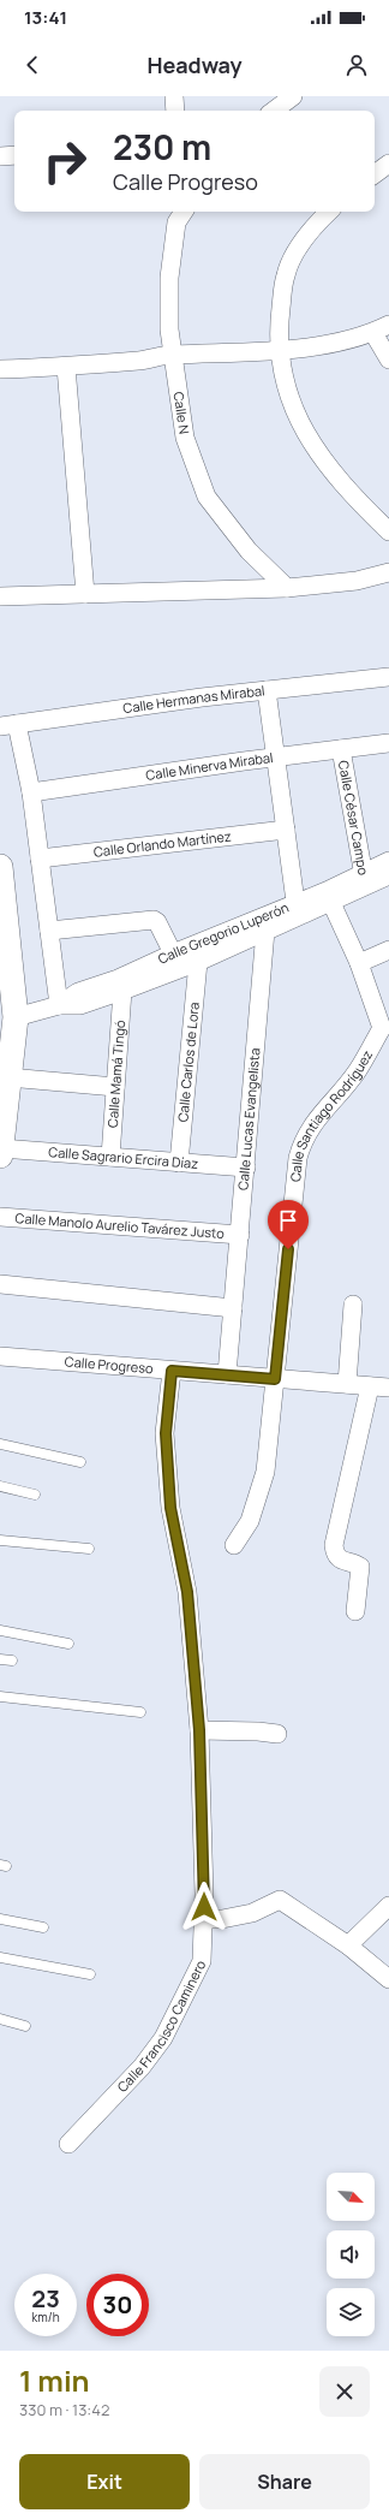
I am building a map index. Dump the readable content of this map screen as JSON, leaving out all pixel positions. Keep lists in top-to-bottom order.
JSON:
{
  "streets": {
    "street": [
      "Calle N",
      "Calle Hermanas Mirabal",
      "Calle Minerva Mirabal",
      "Calle César Campo",
      "Calle Orlando Martínez",
      "Calle Gregorio Luperón",
      "Calle Carlos de Lora",
      "Calle Mamá Tingó",
      "Calle Santiago Rodríguez",
      "Calle Lucas Evangelista",
      "Calle Sagrario Ercira Díaz",
      "Calle Manolo Aurelio Tavárez Justo",
      "Calle Progreso",
      "Calle Francisco Caminero"
    ]
  },
  "crossings": [
    ["Calle Minerva Mirabal", "Calle César Campo"],
    ["Calle César Campo", "Calle Gregorio Luperón"],
    ["Calle Gregorio Luperón", "Calle Carlos de Lora"],
    ["Calle Gregorio Luperón", "Calle Mamá Tingó"],
    ["Calle Gregorio Luperón", "Calle Lucas Evangelista"],
    ["Calle Carlos de Lora", "Calle Sagrario Ercira Díaz"],
    ["Calle Mamá Tingó", "Calle Sagrario Ercira Díaz"],
    ["Calle Santiago Rodríguez", "Calle Progreso"],
    ["Calle Lucas Evangelista", "Calle Sagrario Ercira Díaz"],
    ["Calle Lucas Evangelista", "Calle Manolo Aurelio Tavárez Justo"],
    ["Calle Lucas Evangelista", "Calle Progreso"],
    ["Calle Progreso", "Calle Francisco Caminero"]
  ],
  "north": "bottom right",
  "page": {
    "status": "13:41",
    "header": "Headway",
    "turn": ["230 m", "Calle Progreso"],
    "speed": "23 km/h",
    "limit": "30",
    "heading": ["1 min", "330 m · 13:42"],
    "buttons": ["Exit", "Share"]
  }
}
